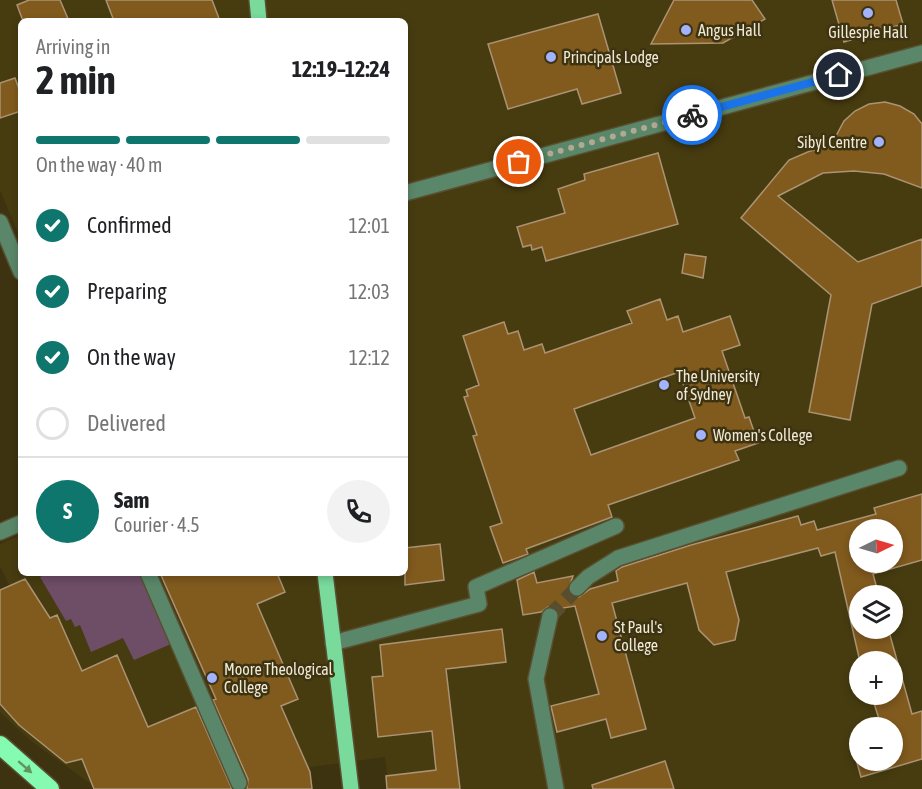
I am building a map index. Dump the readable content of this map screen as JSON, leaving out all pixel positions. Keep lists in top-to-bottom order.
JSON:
{
  "places": [
    "Gillespie Hall",
    "Angus Hall",
    "Principals Lodge",
    "Sibyl Centre",
    "The University of Sydney",
    "Women's College",
    "St Paul's College",
    "Moore Theological College"
  ],
  "north": "right",
  "page": {
    "heading": ["2 min", "Arriving in", "12:19–12:24"],
    "panel": ["Sam", "Courier · 4.5"],
    "bar": "On the way · 40 m",
    "list": [
      ["Confirmed", "12:01"],
      ["Preparing", "12:03"],
      ["On the way", "12:12"],
      "Delivered"
    ],
    "round": "S",
    "map_buttons": ["+", "−"]
  }
}
